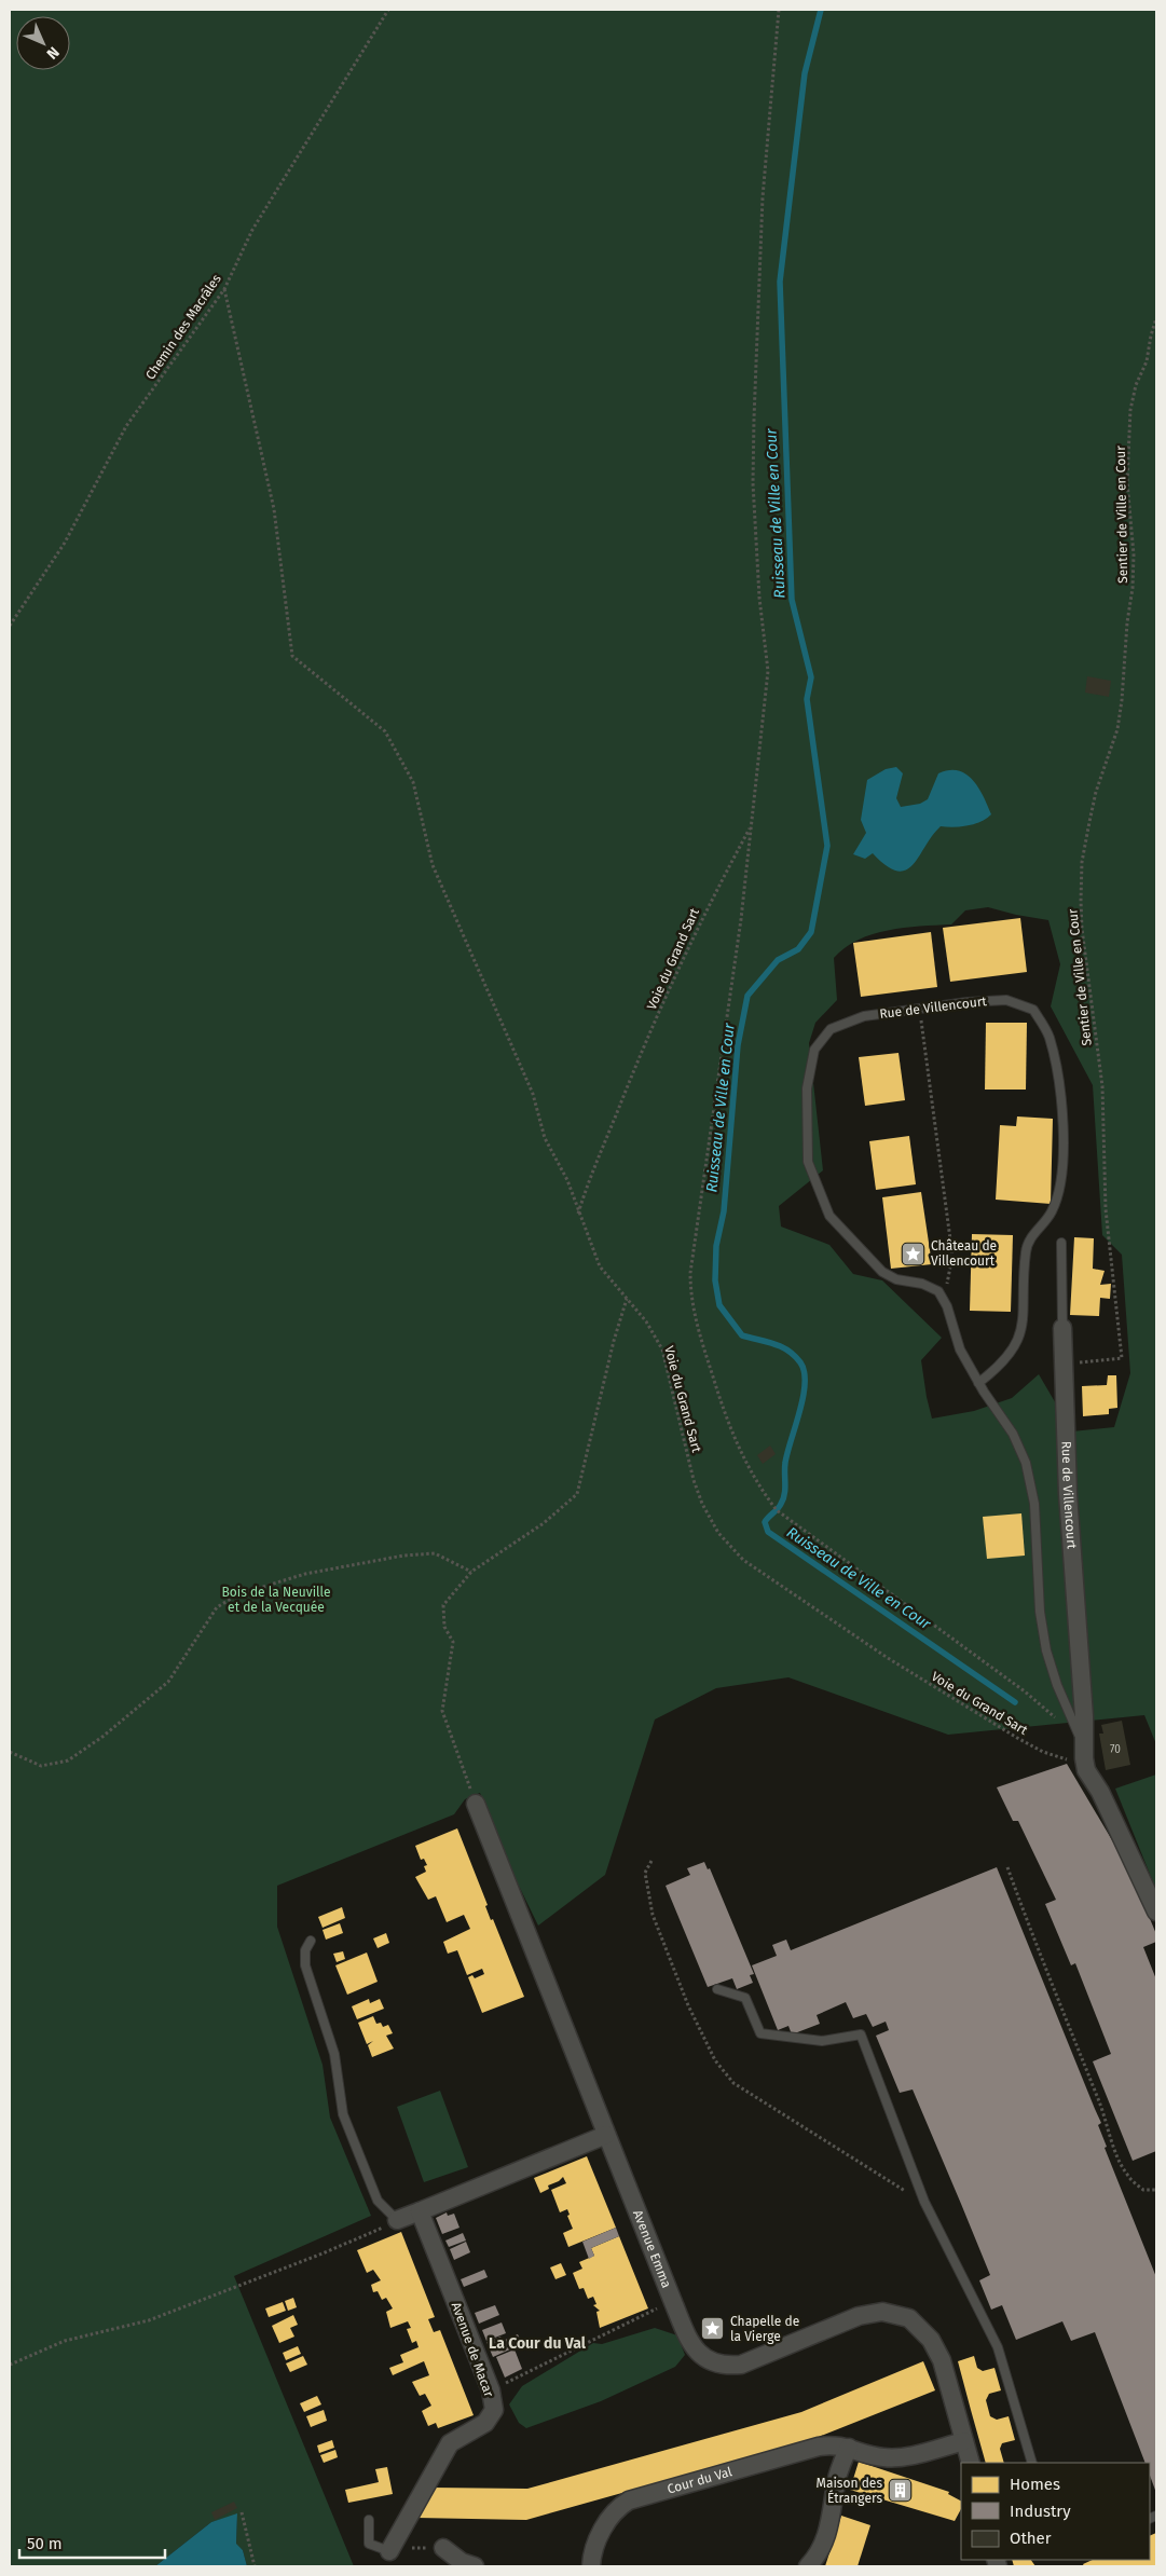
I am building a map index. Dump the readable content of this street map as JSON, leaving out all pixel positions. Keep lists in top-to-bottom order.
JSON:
{
  "streets": {
    "street": [
      "Rue de Villencourt",
      "Avenue Emma",
      "Avenue de Macar",
      "Cour du Val"
    ],
    "path": ["Chemin des Macrâles", "Sentier de Ville en Cour", "Voie du Grand Sart"]
  },
  "crossings": [
    ["Sentier de Ville en Cour", "Rue de Villencourt"],
    ["Voie du Grand Sart", "Rue de Villencourt"],
    ["Avenue Emma", "Cour du Val"]
  ],
  "districts": ["La Cour du Val"],
  "water": ["Ruisseau de Ville en Cour"],
  "parks": ["Bois de la Neuville et de la Vecquée"],
  "places": {
    "place": ["Château de Villencourt", "Chapelle de la Vierge"],
    "building": ["Maison des Étrangers"]
  },
  "house_numbers": ["70"],
  "legend": ["Homes", "Industry", "Other"],
  "scale_bar": "50 m",
  "north": "bottom right"
}
